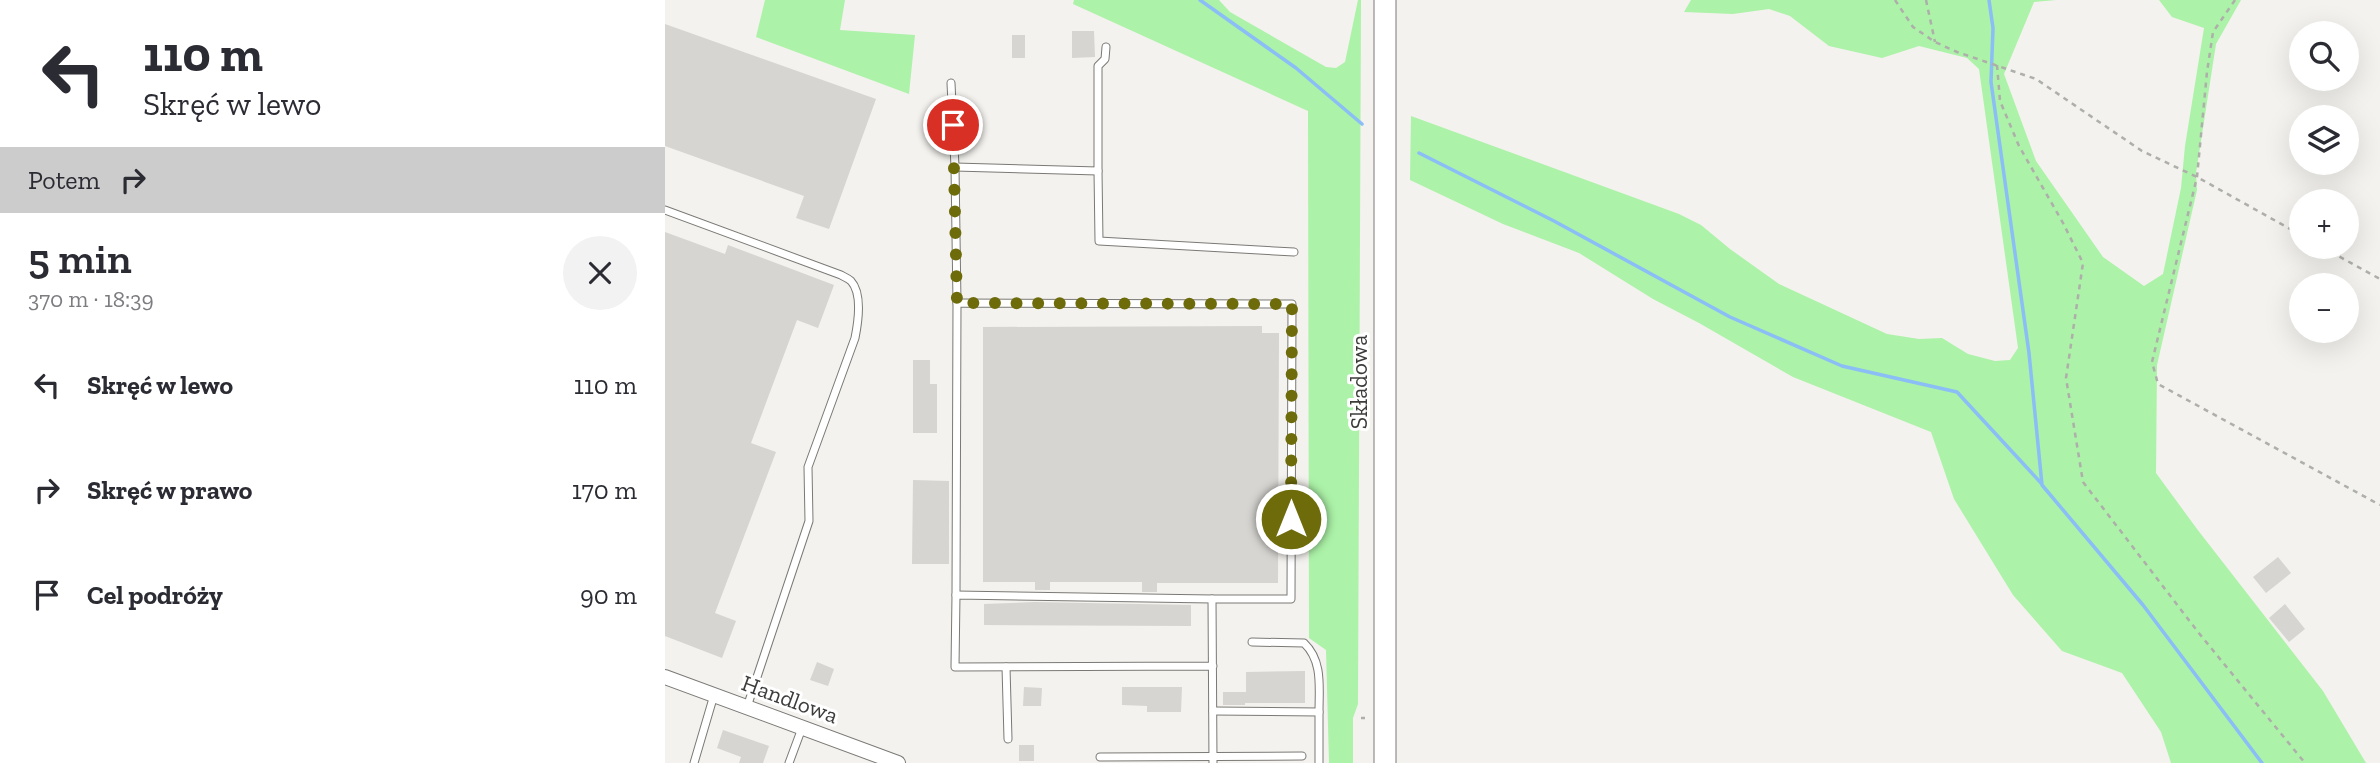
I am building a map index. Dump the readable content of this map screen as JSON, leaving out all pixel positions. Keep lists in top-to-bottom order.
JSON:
{
  "streets": {
    "main road": ["Składowa"],
    "street": ["Handlowa"]
  },
  "page": {
    "turn": ["110 m", "Skręć w lewo"],
    "map_buttons": ["+", "−"],
    "then": "Potem",
    "heading": ["5 min", "370 m · 18:39"],
    "list": [
      {
        "name": "Skręć w lewo",
        "value": "110 m"
      },
      {
        "name": "Skręć w prawo",
        "value": "170 m"
      },
      {
        "name": "Cel podróży",
        "value": "90 m"
      }
    ]
  }
}
